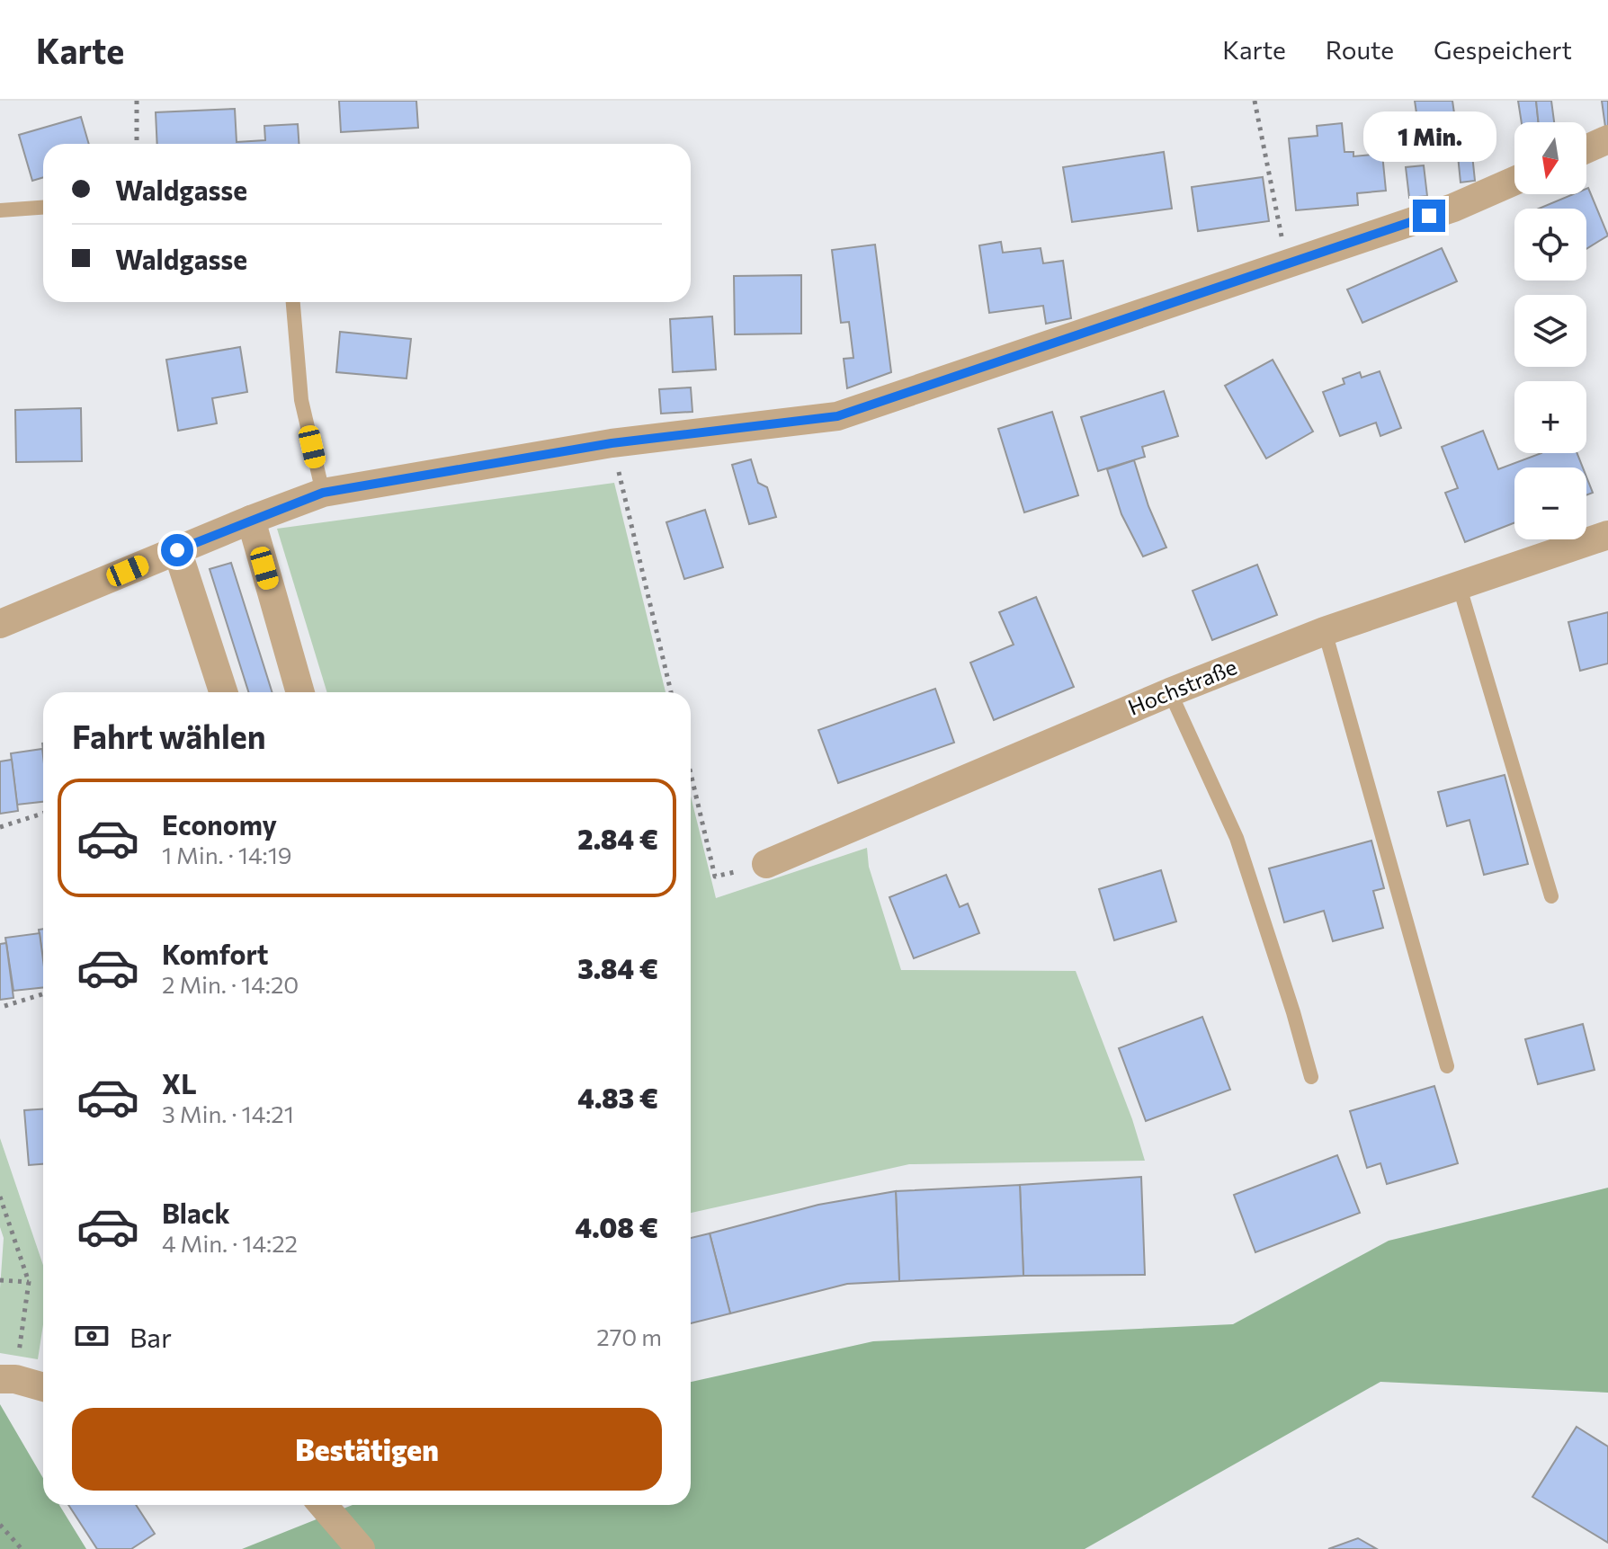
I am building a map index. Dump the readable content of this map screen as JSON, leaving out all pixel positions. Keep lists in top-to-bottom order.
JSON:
{
  "streets": {
    "street": ["Hochstraße"]
  },
  "north": "bottom",
  "page": {
    "header": "Karte",
    "nav": ["Karte", "Route", "Gespeichert"],
    "bubble": "1 Min.",
    "map_buttons": ["+", "−"],
    "banner": ["Waldgasse", "Waldgasse"],
    "heading": "Fahrt wählen",
    "list": [
      {
        "name": "Economy",
        "note": "1 Min. · 14:19",
        "value": "2.84 €"
      },
      {
        "name": "Komfort",
        "note": "2 Min. · 14:20",
        "value": "3.84 €"
      },
      {
        "name": "XL",
        "note": "3 Min. · 14:21",
        "value": "4.83 €"
      },
      {
        "name": "Black",
        "note": "4 Min. · 14:22",
        "value": "4.08 €"
      }
    ],
    "pay": ["Bar", "270 m"],
    "buttons": "Bestätigen"
  }
}
